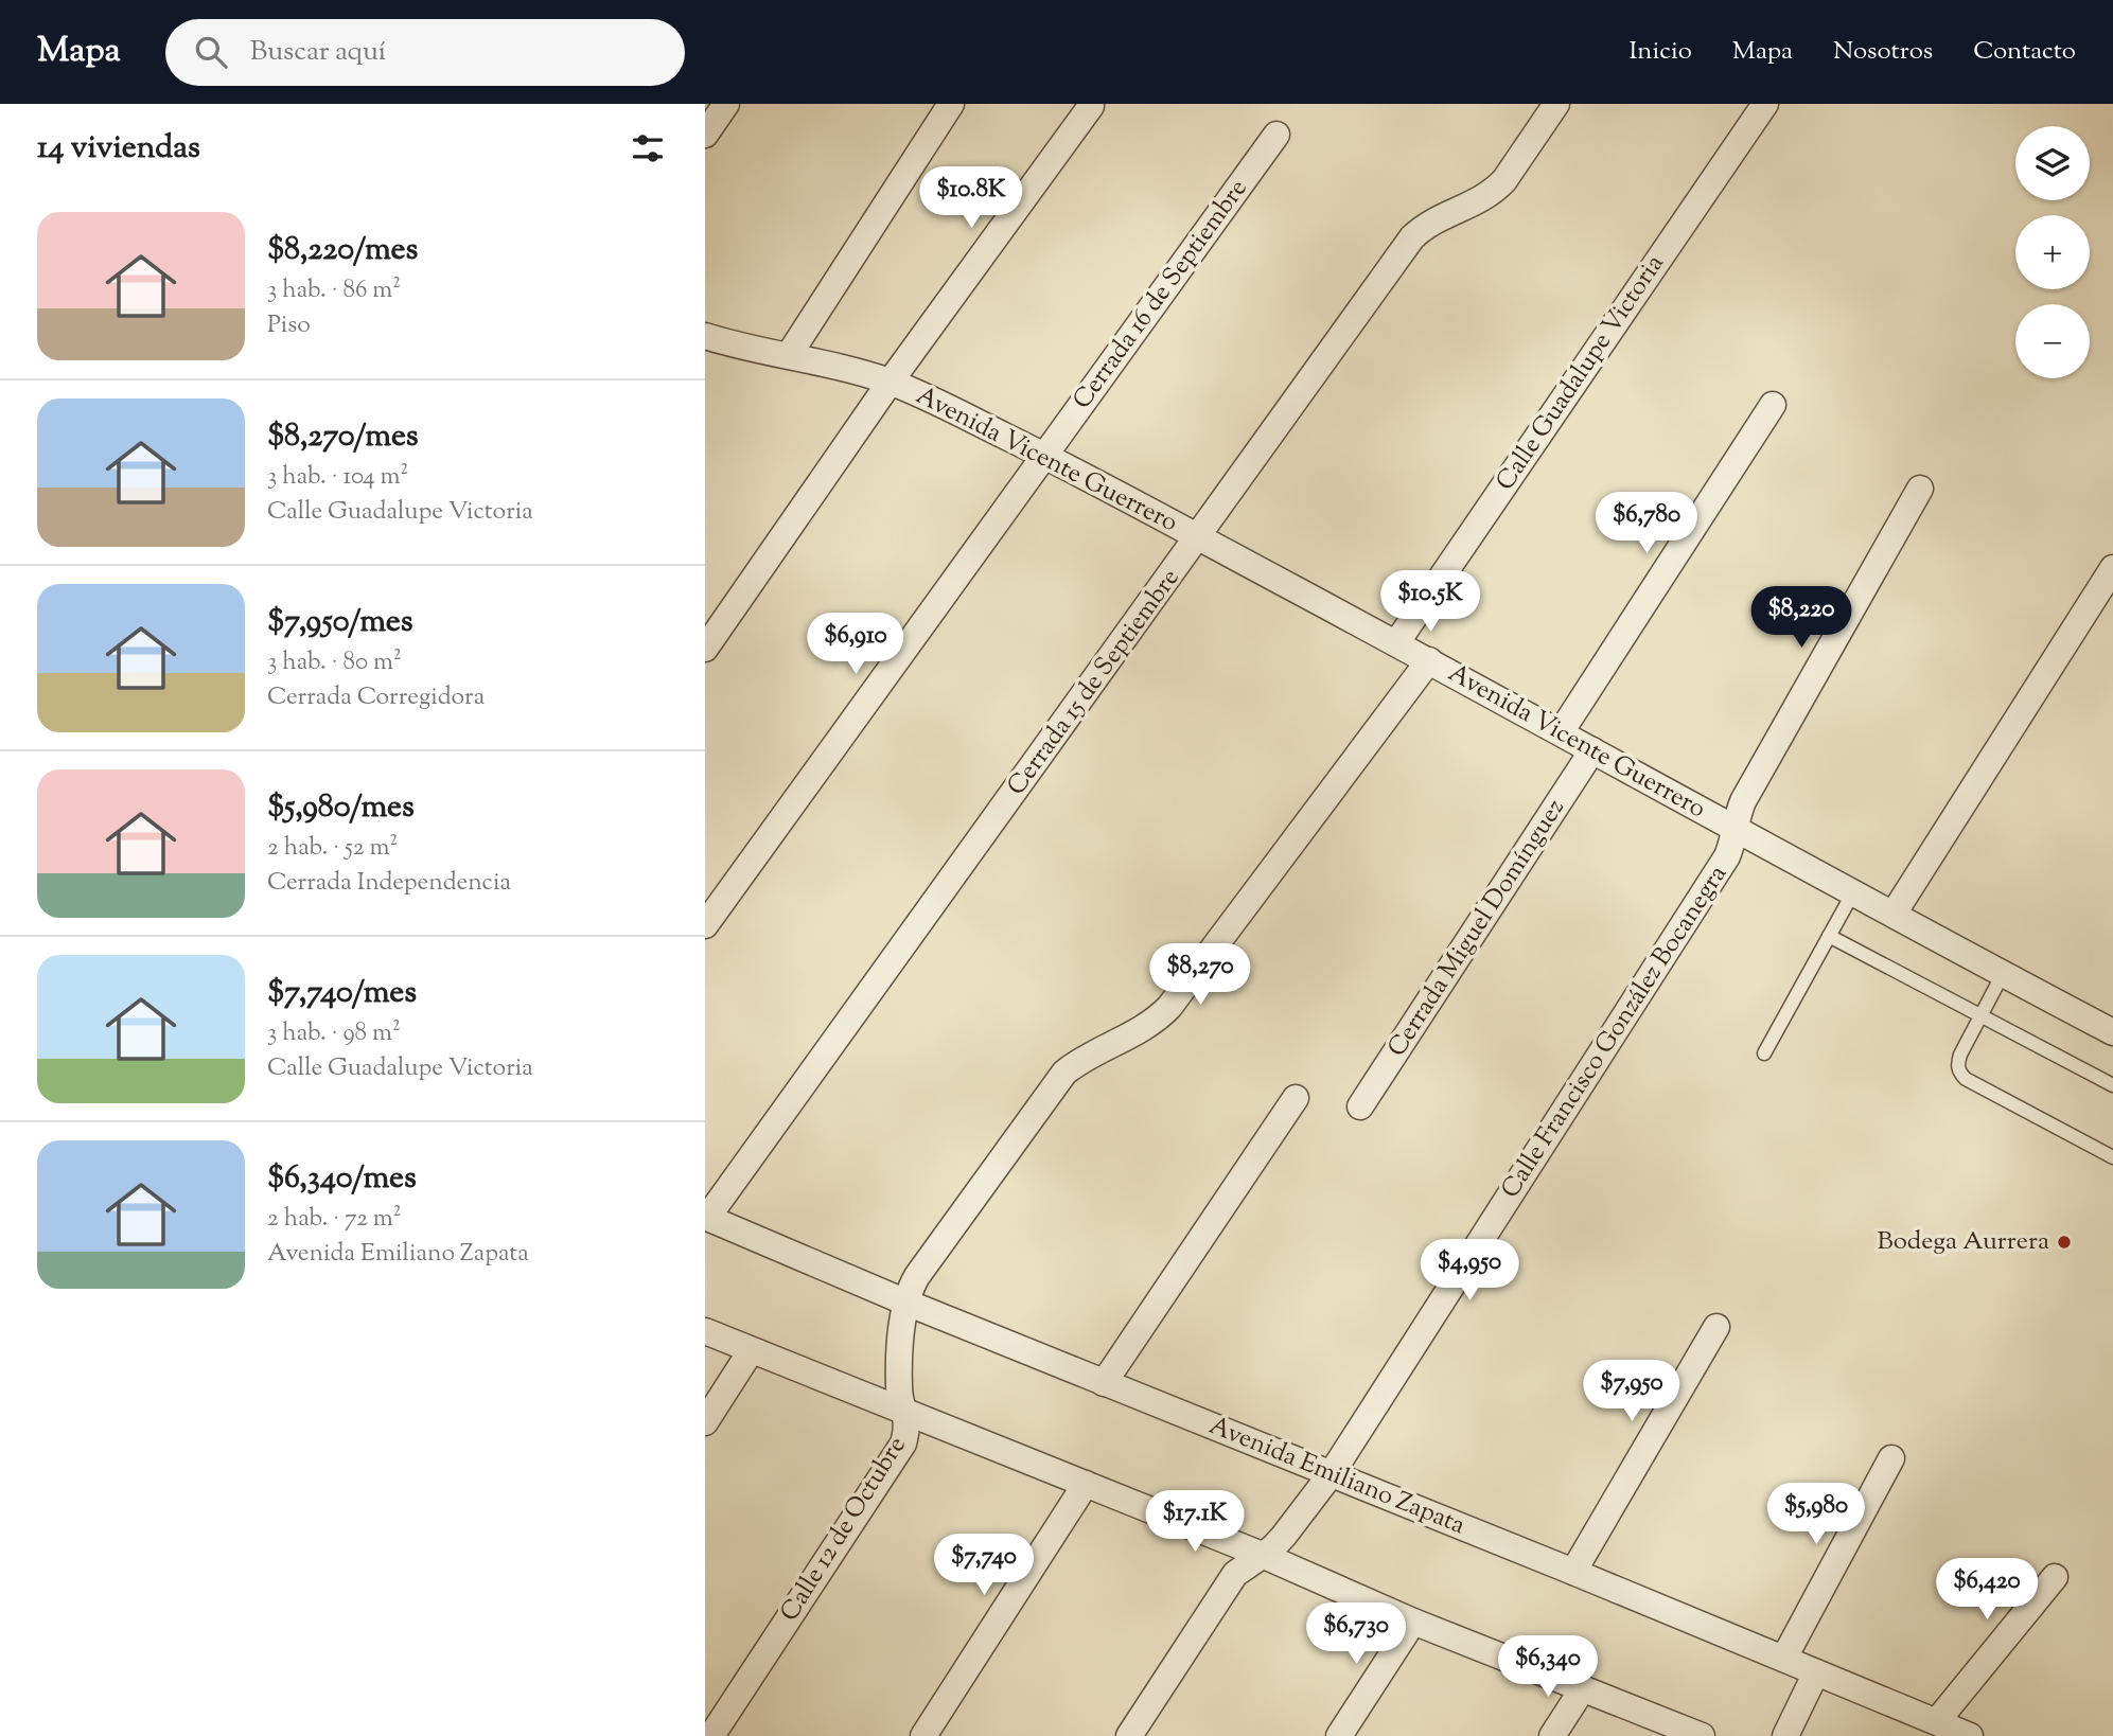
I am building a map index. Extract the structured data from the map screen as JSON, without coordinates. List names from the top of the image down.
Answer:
{
  "streets": {
    "street": [
      "Cerrada 16 de Septiembre",
      "Calle Guadalupe Victoria",
      "Avenida Vicente Guerrero",
      "Cerrada 15 de Septiembre",
      "Cerrada Miguel Domínguez",
      "Calle Francisco González Bocanegra",
      "Avenida Emiliano Zapata",
      "Calle 12 de Octubre"
    ]
  },
  "crossings": [
    ["Cerrada 16 de Septiembre", "Avenida Vicente Guerrero"],
    ["Calle Guadalupe Victoria", "Avenida Vicente Guerrero"],
    ["Avenida Vicente Guerrero", "Cerrada 15 de Septiembre"],
    ["Avenida Vicente Guerrero", "Cerrada Miguel Domínguez"],
    ["Avenida Vicente Guerrero", "Calle Francisco González Bocanegra"],
    ["Cerrada 15 de Septiembre", "Avenida Emiliano Zapata"],
    ["Calle Francisco González Bocanegra", "Avenida Emiliano Zapata"],
    ["Avenida Emiliano Zapata", "Calle 12 de Octubre"]
  ],
  "places": ["Bodega Aurrera"],
  "page": {
    "header": "Mapa",
    "search": "Buscar aquí",
    "nav": [
      "Inicio",
      "Mapa",
      "Nosotros",
      "Contacto"
    ],
    "heading": "14 viviendas",
    "map_buttons": ["+", "−"],
    "price": [
      "$10.8K",
      "$6,780",
      "$10.5K",
      "$8,220",
      "$6,910",
      "$8,270",
      "$4,950",
      "$7,950",
      "$5,980",
      "$17.1K",
      "$7,740",
      "$6,420",
      "$6,730",
      "$6,340"
    ],
    "list": [
      {
        "name": "$8,220/mes",
        "note": "3 hab. · 86 m² · Piso"
      },
      {
        "name": "$8,270/mes",
        "note": "3 hab. · 104 m² · Calle Guadalupe Victoria"
      },
      {
        "name": "$7,950/mes",
        "note": "3 hab. · 80 m² · Cerrada Corregidora"
      },
      {
        "name": "$5,980/mes",
        "note": "2 hab. · 52 m² · Cerrada Independencia"
      },
      {
        "name": "$7,740/mes",
        "note": "3 hab. · 98 m² · Calle Guadalupe Victoria"
      },
      {
        "name": "$6,340/mes",
        "note": "2 hab. · 72 m² · Avenida Emiliano Zapata"
      }
    ]
  }
}
